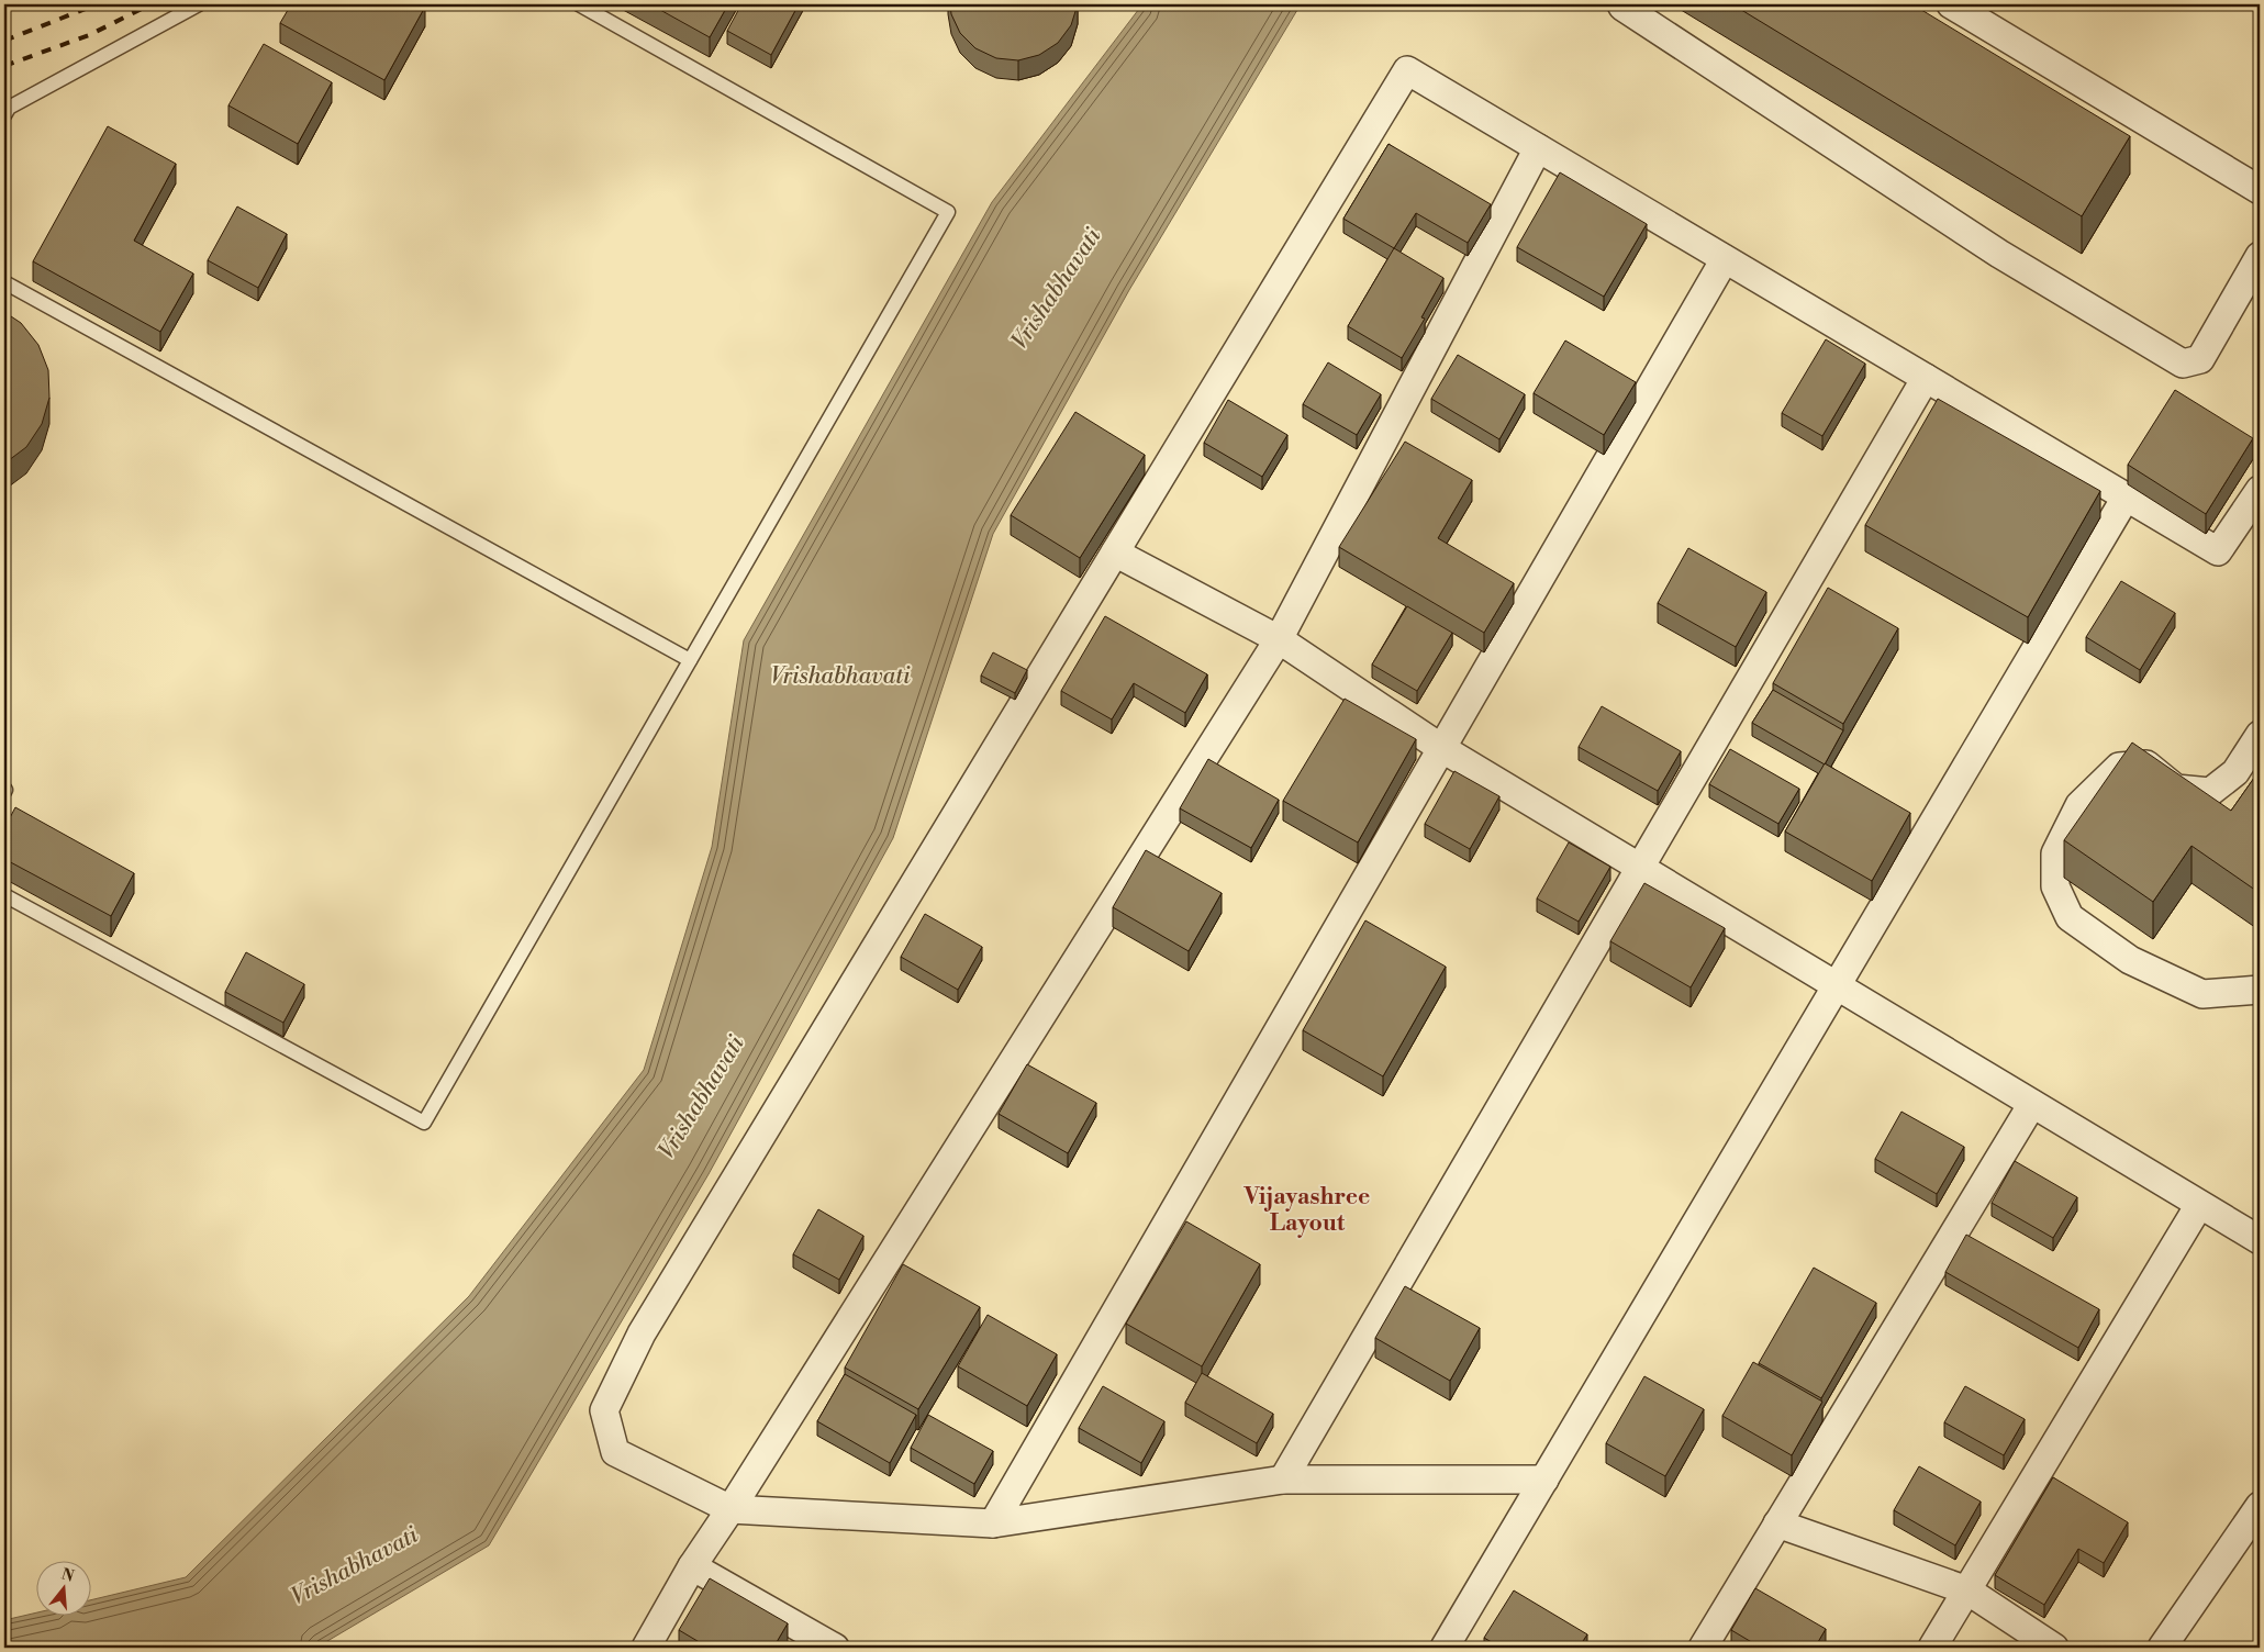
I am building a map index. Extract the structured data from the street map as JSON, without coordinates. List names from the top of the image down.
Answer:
{
  "districts": ["Vijayashree Layout"],
  "water": ["Vrishabhavati"],
  "north": "top"
}
